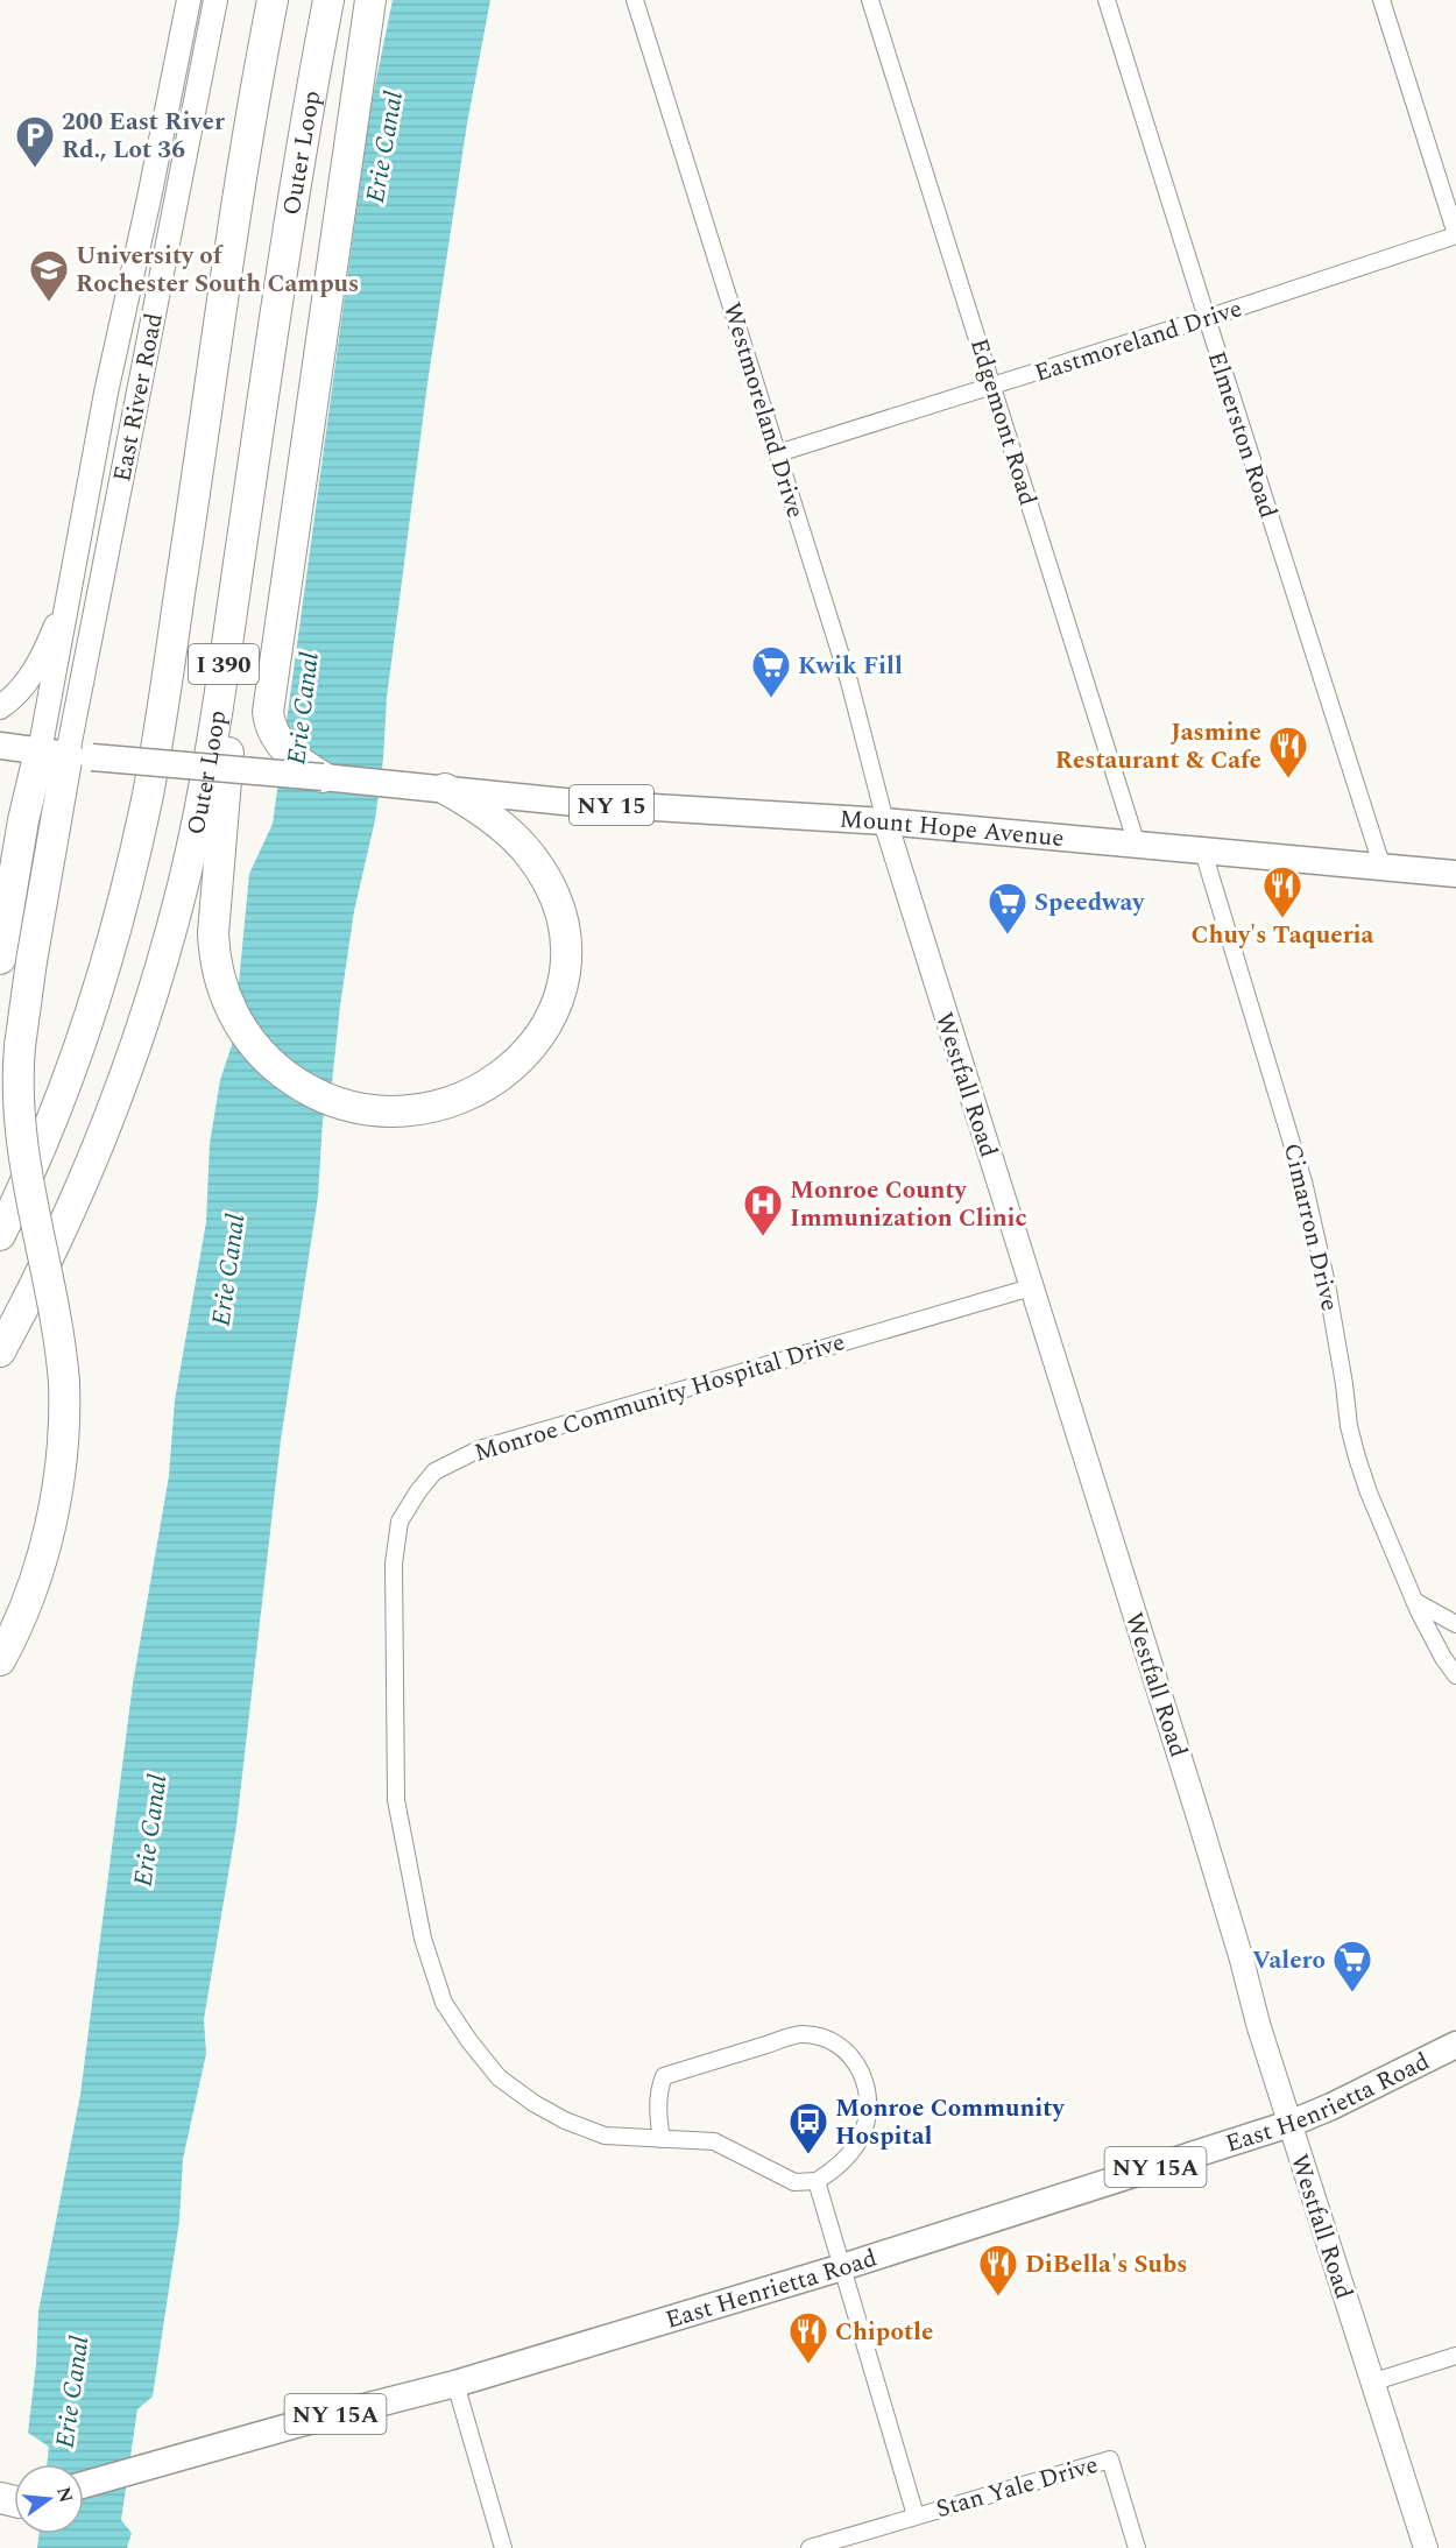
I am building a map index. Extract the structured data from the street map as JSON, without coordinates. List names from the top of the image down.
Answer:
{
  "streets": {
    "highway": ["Outer Loop", "I 390"],
    "main road": [
      "NY 15",
      "Mount Hope Avenue",
      "East Henrietta Road",
      "NY 15A"
    ],
    "street": [
      "Eastmoreland Drive",
      "East River Road",
      "Westmoreland Drive",
      "Edgemont Road",
      "Elmerston Road",
      "Westfall Road",
      "Cimarron Drive",
      "Monroe Community Hospital Drive",
      "Stan Yale Drive"
    ]
  },
  "crossings": [
    ["Eastmoreland Drive", "Westmoreland Drive"],
    ["Eastmoreland Drive", "Edgemont Road"],
    ["Eastmoreland Drive", "Elmerston Road"],
    ["East River Road", "NY 15"],
    ["Westmoreland Drive", "Mount Hope Avenue"],
    ["Westmoreland Drive", "Westfall Road"],
    ["Edgemont Road", "Mount Hope Avenue"],
    ["Elmerston Road", "Mount Hope Avenue"],
    ["NY 15", "Mount Hope Avenue"],
    ["Mount Hope Avenue", "Westfall Road"],
    ["Mount Hope Avenue", "Cimarron Drive"],
    ["Westfall Road", "Monroe Community Hospital Drive"],
    ["Westfall Road", "East Henrietta Road"],
    ["East Henrietta Road", "Stan Yale Drive"]
  ],
  "water": ["Erie Canal"],
  "places": {
    "parking": ["200 East River Rd., Lot 36"],
    "school or university": ["University of Rochester South Campus"],
    "supermarket": ["Kwik Fill", "Speedway", "Valero"],
    "restaurant": [
      "Jasmine Restaurant & Cafe",
      "Chuy's Taqueria",
      "DiBella's Subs",
      "Chipotle"
    ],
    "hospital": ["Monroe County Immunization Clinic"],
    "bus stop": ["Monroe Community Hospital"]
  },
  "north": "right"
}
